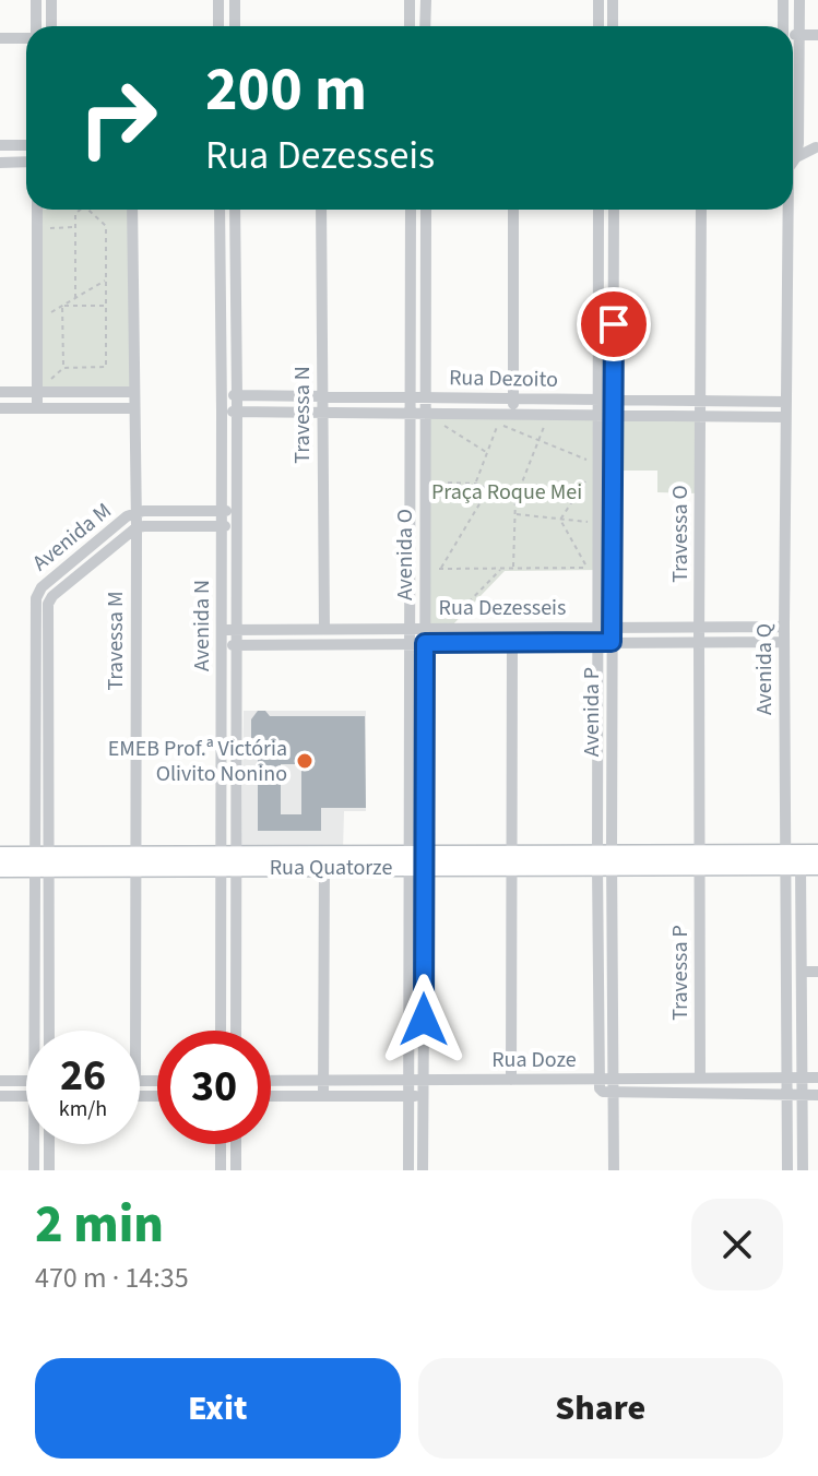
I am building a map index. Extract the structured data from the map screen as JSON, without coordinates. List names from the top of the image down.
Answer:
{
  "streets": {
    "street": [
      "Rua Dezoito",
      "Travessa N",
      "Travessa O",
      "Avenida M",
      "Avenida O",
      "Rua Dezesseis",
      "Avenida N",
      "Travessa M",
      "Avenida Q",
      "Avenida P",
      "Rua Quatorze",
      "Travessa P",
      "Rua Doze"
    ]
  },
  "crossings": [
    ["Rua Dezoito", "Travessa N"],
    ["Rua Dezoito", "Travessa O"],
    ["Rua Dezoito", "Avenida O"],
    ["Rua Dezoito", "Avenida N"],
    ["Rua Dezoito", "Avenida Q"],
    ["Rua Dezoito", "Avenida P"],
    ["Travessa N", "Rua Dezesseis"],
    ["Travessa O", "Rua Dezesseis"],
    ["Travessa O", "Rua Quatorze"],
    ["Travessa O", "Travessa P"],
    ["Avenida M", "Travessa M"],
    ["Avenida M", "Rua Quatorze"],
    ["Avenida O", "Rua Dezesseis"],
    ["Avenida O", "Rua Quatorze"],
    ["Avenida O", "Rua Doze"],
    ["Rua Dezesseis", "Avenida N"],
    ["Rua Dezesseis", "Avenida Q"],
    ["Rua Dezesseis", "Avenida P"],
    ["Avenida N", "Rua Quatorze"],
    ["Travessa M", "Rua Quatorze"],
    ["Avenida Q", "Rua Quatorze"],
    ["Avenida Q", "Rua Doze"],
    ["Avenida P", "Rua Quatorze"],
    ["Avenida P", "Rua Doze"],
    ["Rua Quatorze", "Travessa P"],
    ["Travessa P", "Rua Doze"]
  ],
  "parks": ["Praça Roque Mei"],
  "places": ["EMEB Prof.ª Victória Olivito Nonino"],
  "page": {
    "turn": ["200 m", "Rua Dezesseis"],
    "speed": "26 km/h",
    "limit": "30",
    "heading": ["2 min", "470 m · 14:35"],
    "buttons": ["Exit", "Share"]
  }
}
